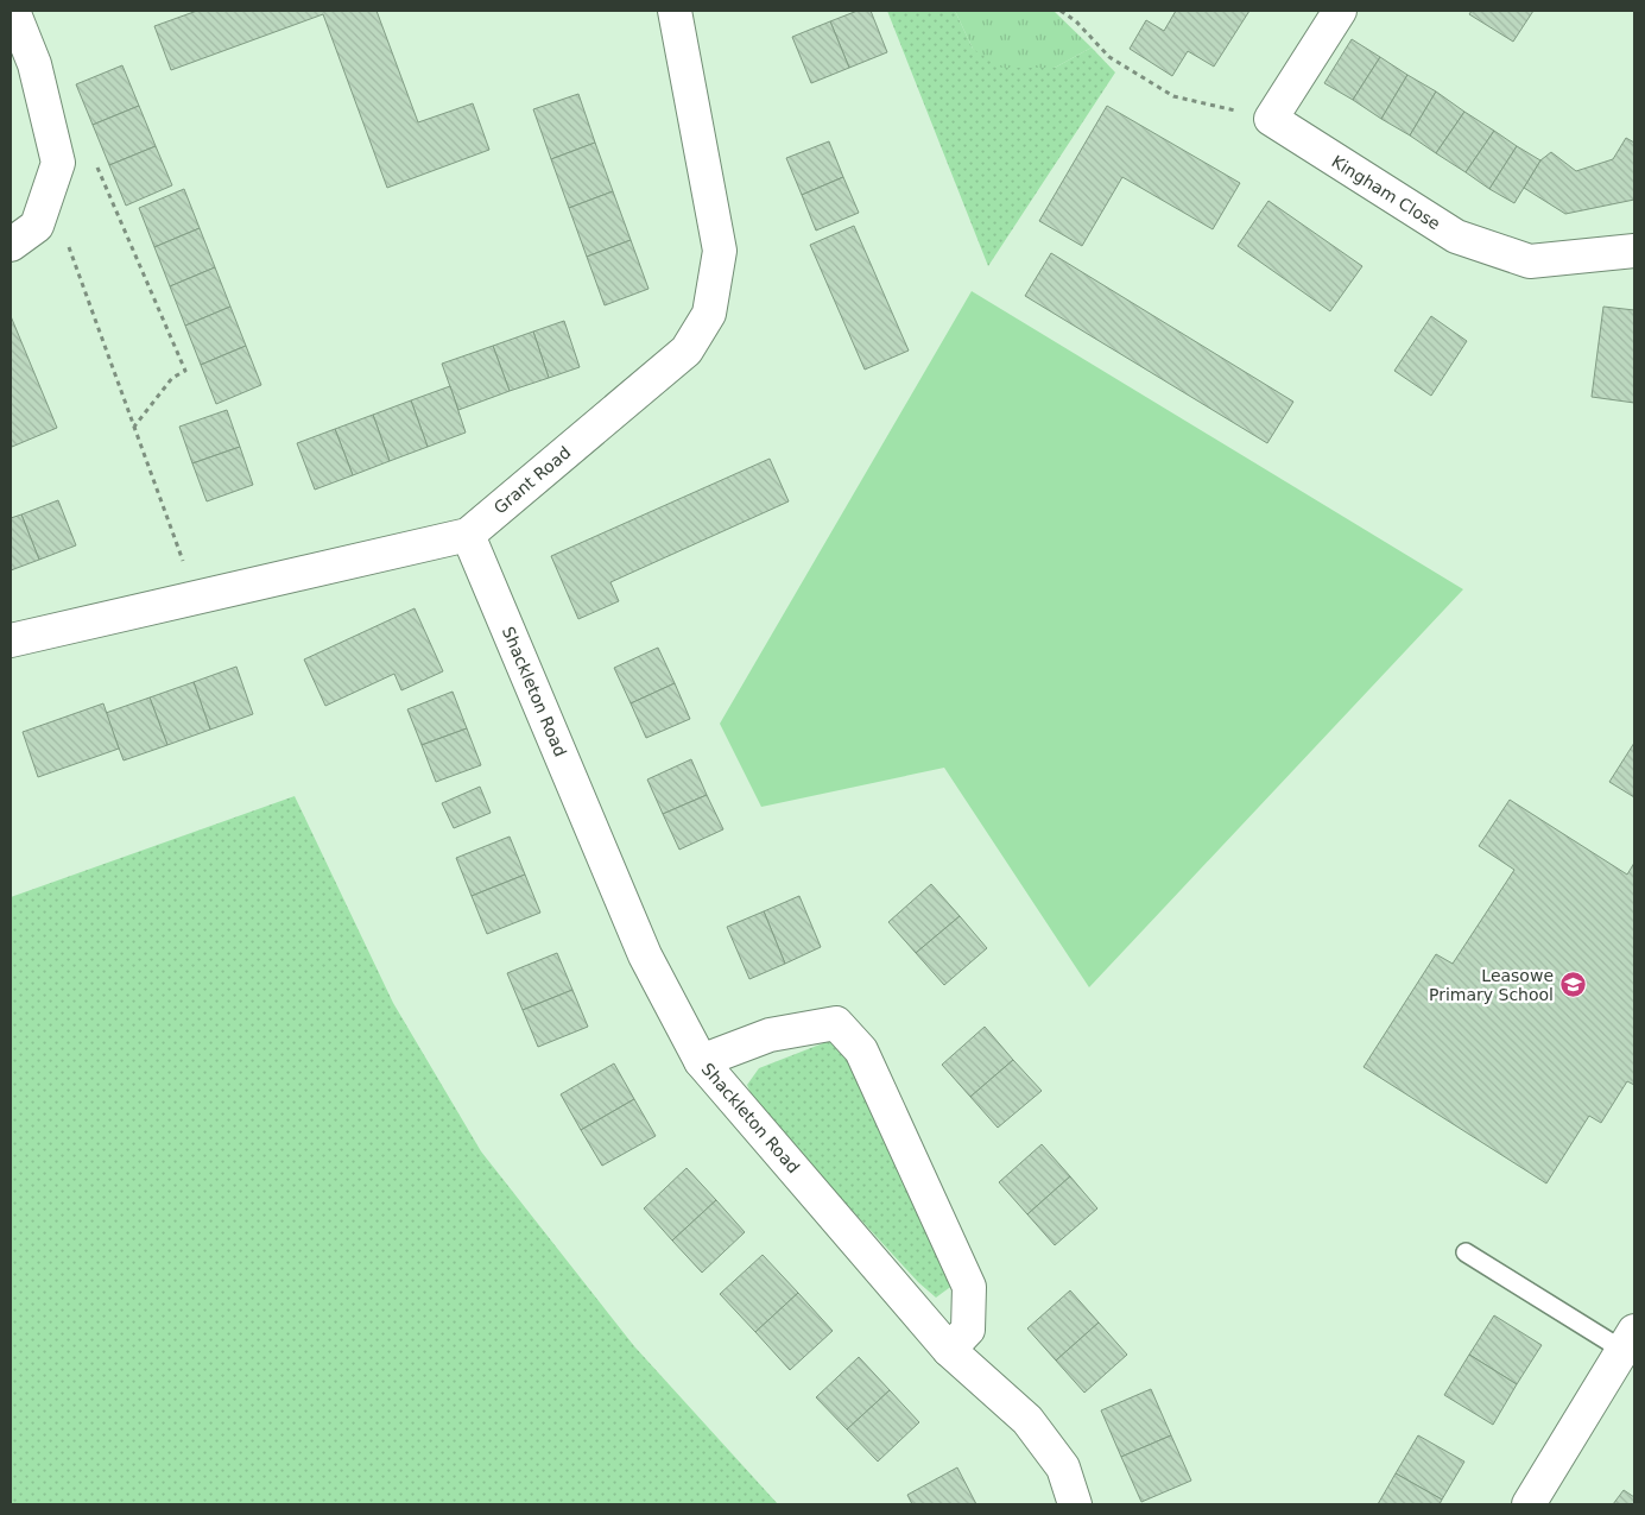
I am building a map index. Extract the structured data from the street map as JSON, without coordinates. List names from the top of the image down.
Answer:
{
  "streets": {
    "street": ["Kingham Close", "Grant Road", "Shackleton Road"]
  },
  "crossings": [
    ["Grant Road", "Shackleton Road"]
  ],
  "places": {
    "school or university": ["Leasowe Primary School"]
  }
}
